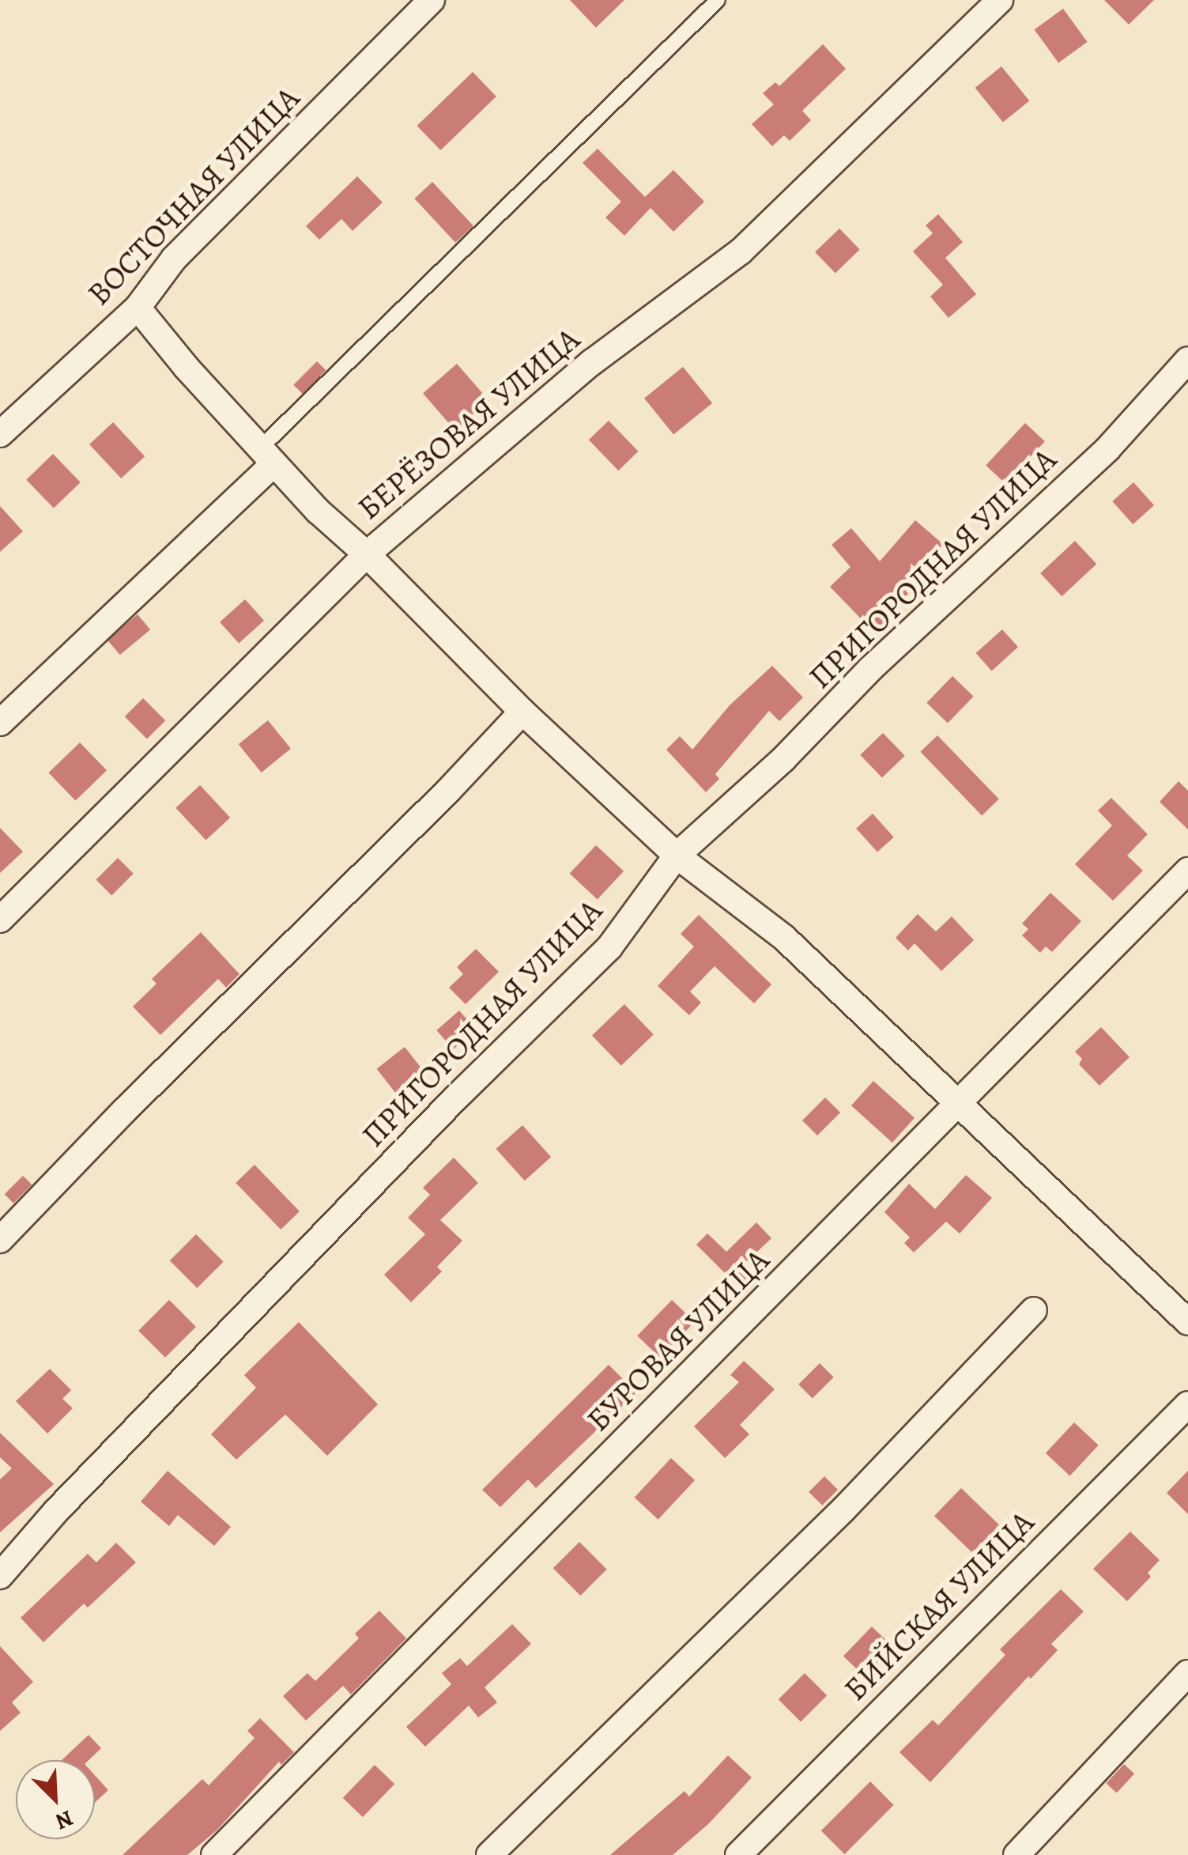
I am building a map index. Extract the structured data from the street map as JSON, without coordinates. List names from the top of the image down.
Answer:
{
  "streets": {
    "street": [
      "ВОСТОЧНАЯ УЛИЦА",
      "БЕРЁЗОВАЯ УЛИЦА",
      "ПРИГОРОДНАЯ УЛИЦА",
      "БУРОВАЯ УЛИЦА",
      "БИЙСКАЯ УЛИЦА"
    ]
  },
  "north": "bottom right"
}
